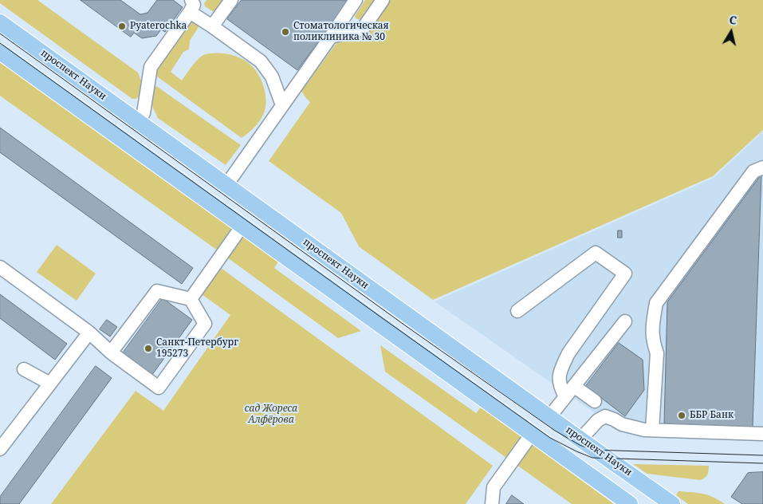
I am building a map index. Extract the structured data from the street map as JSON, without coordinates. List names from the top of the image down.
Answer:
{
  "streets": {
    "main road": ["проспект Науки"]
  },
  "parks": ["сад Жореса Алфёрова"],
  "places": [
    "Pyaterochka",
    "Стоматологическая поликлиника № 30",
    "Санкт-Петербург 195273",
    "ББР Банк"
  ],
  "north": "top"
}
